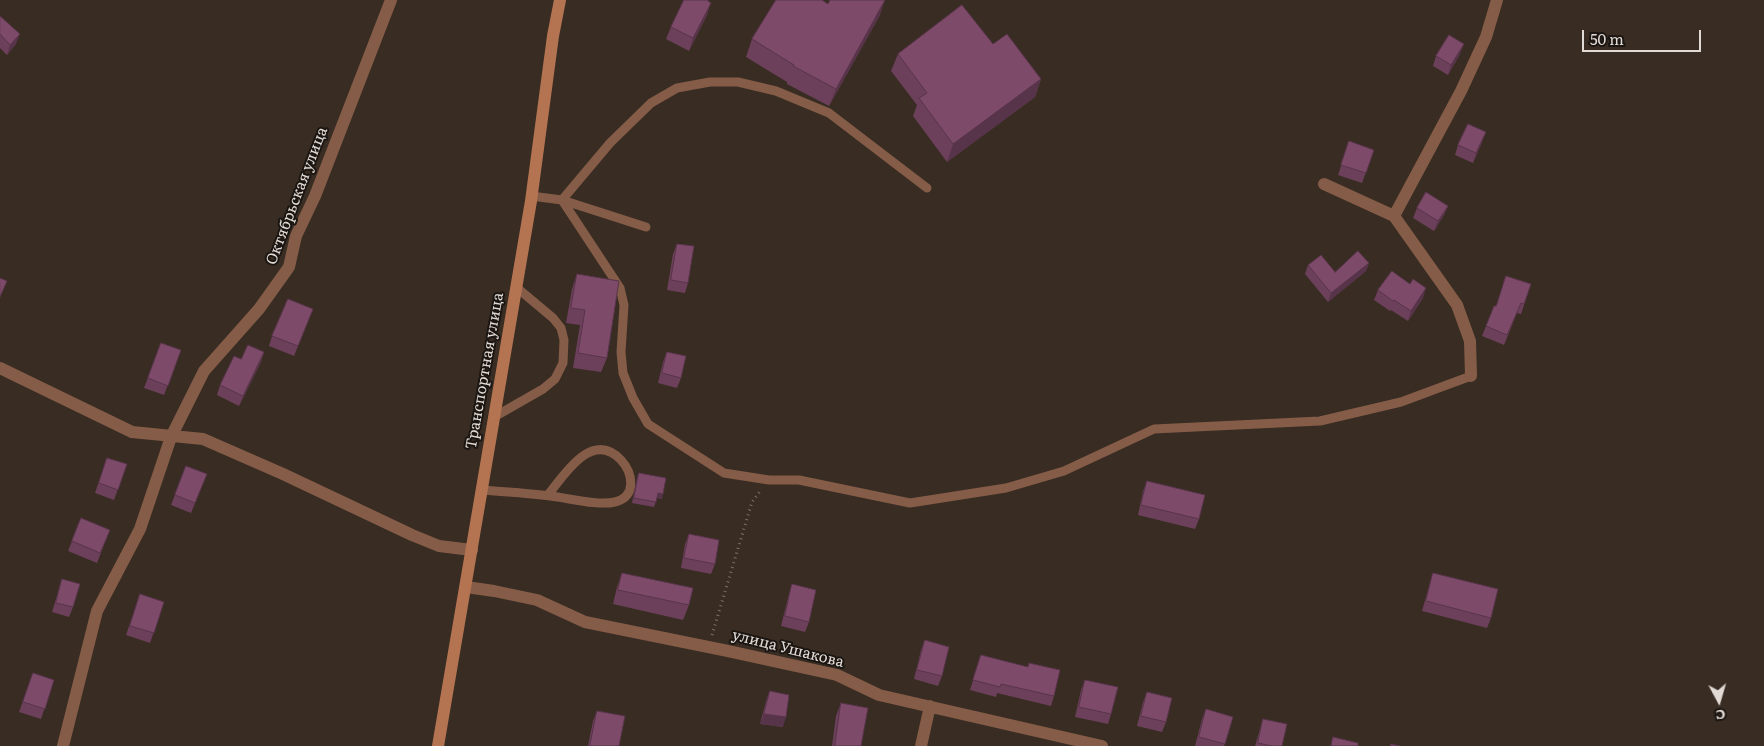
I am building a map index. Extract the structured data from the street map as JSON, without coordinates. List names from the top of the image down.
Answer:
{
  "streets": {
    "main road": ["Транспортная улица"],
    "street": ["Октябрьская улица", "улица Ушакова"]
  },
  "crossings": [
    ["Транспортная улица", "улица Ушакова"]
  ],
  "scale_bar": "50 m",
  "north": "bottom"
}
